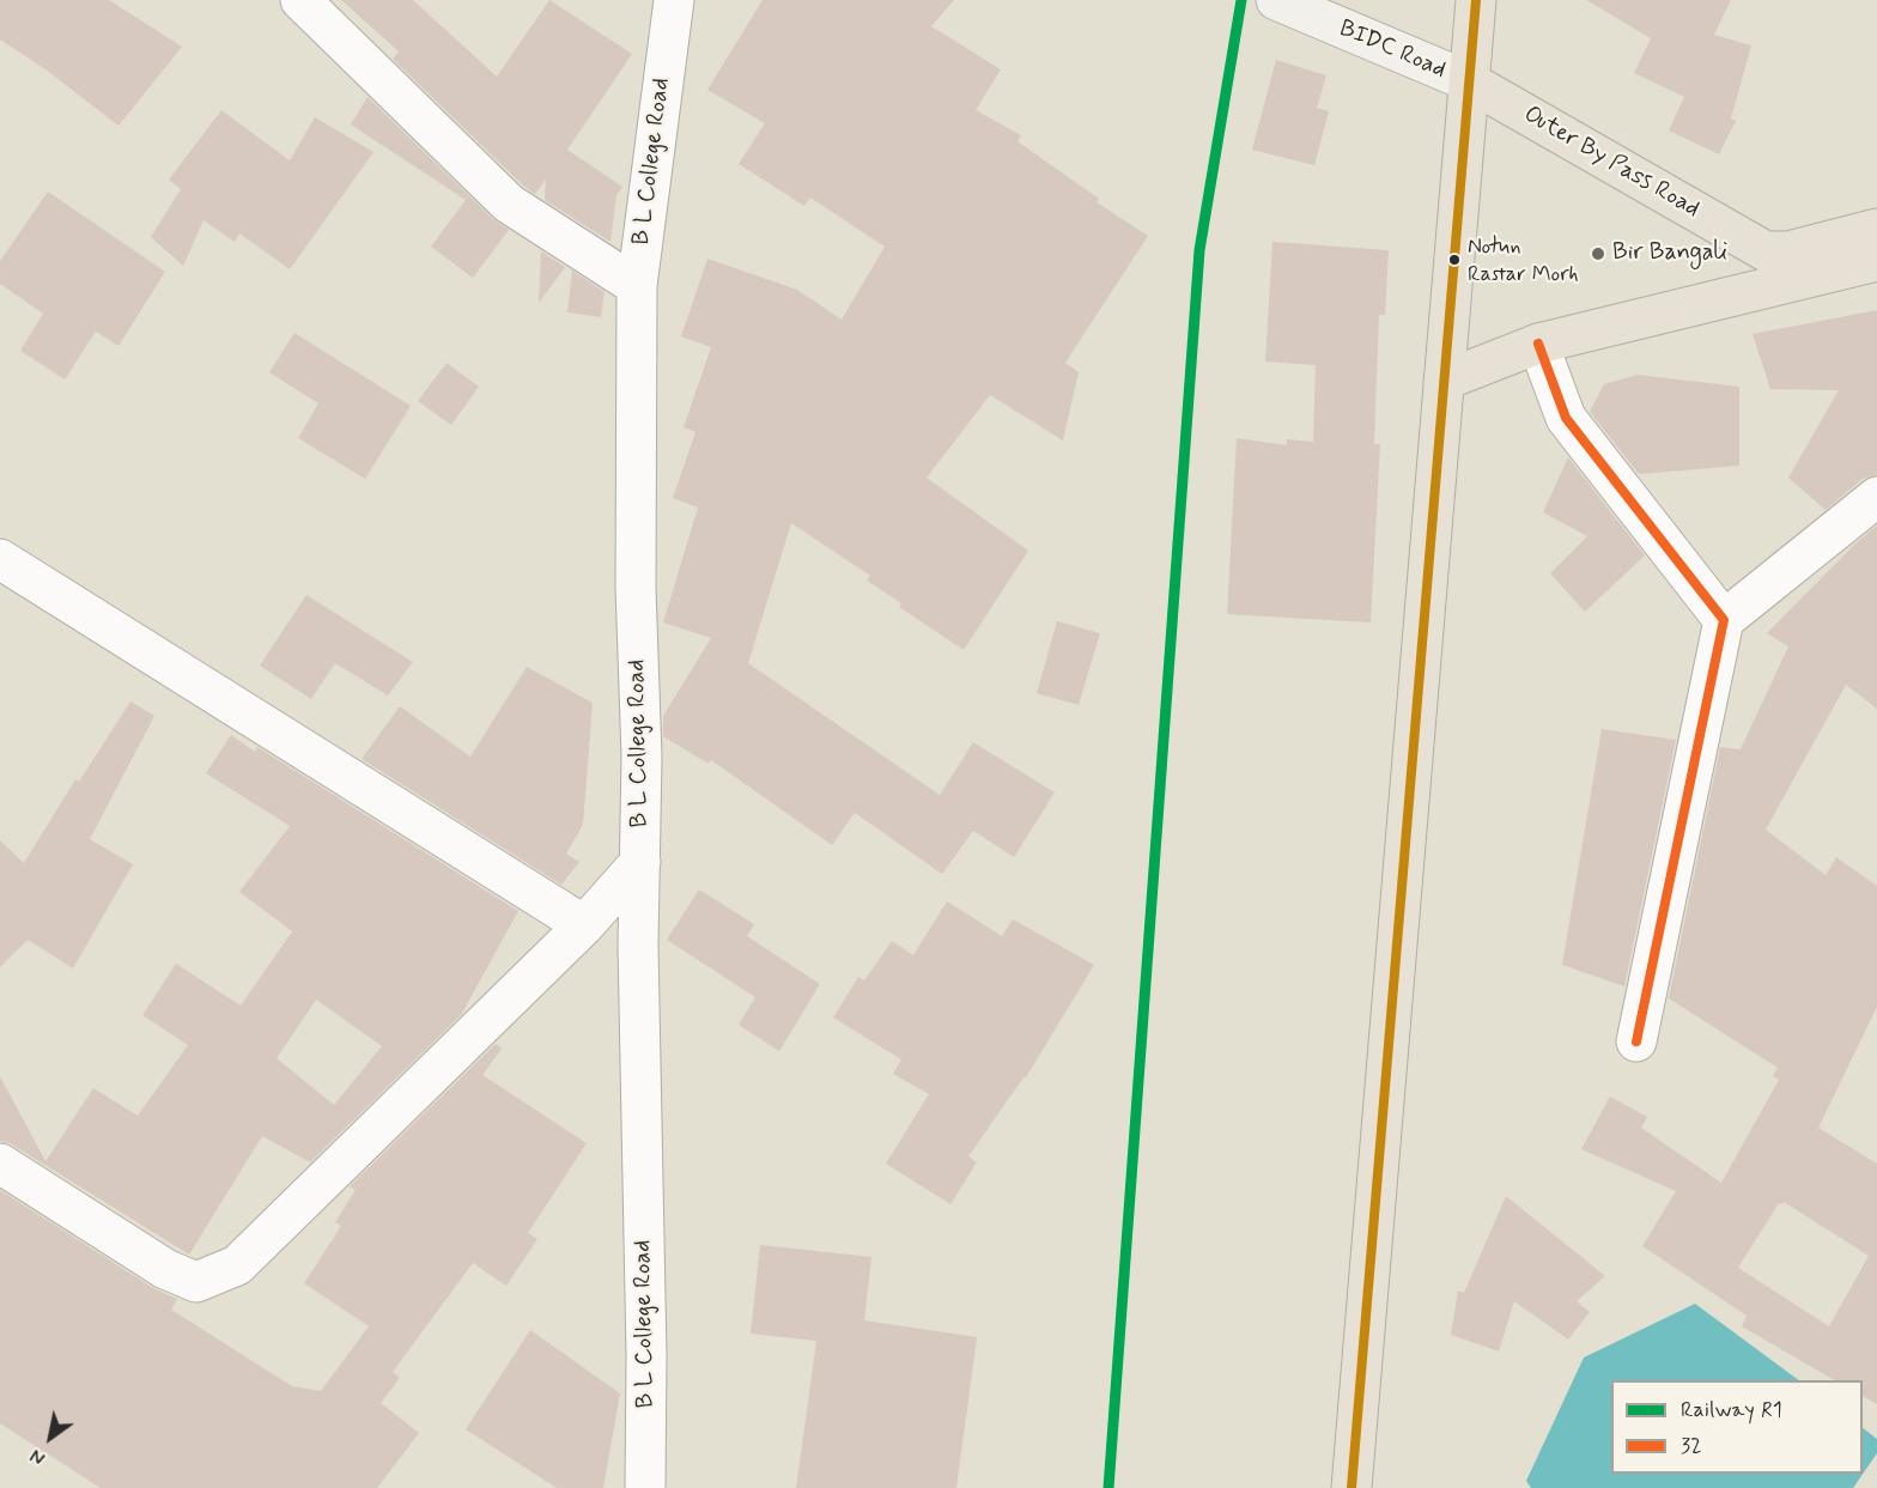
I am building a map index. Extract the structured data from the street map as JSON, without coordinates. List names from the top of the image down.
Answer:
{
  "streets": {
    "main road": ["BIDC Road", "Outer By Pass Road"],
    "street": ["B L College Road"]
  },
  "crossings": [
    ["BIDC Road", "Outer By Pass Road"]
  ],
  "places": ["Bir Bangali", "Notun Rastar Morh"],
  "lines": ["rail line R1", "transit line 32"],
  "legend": ["Railway R1", "32"],
  "north": "bottom left"
}
